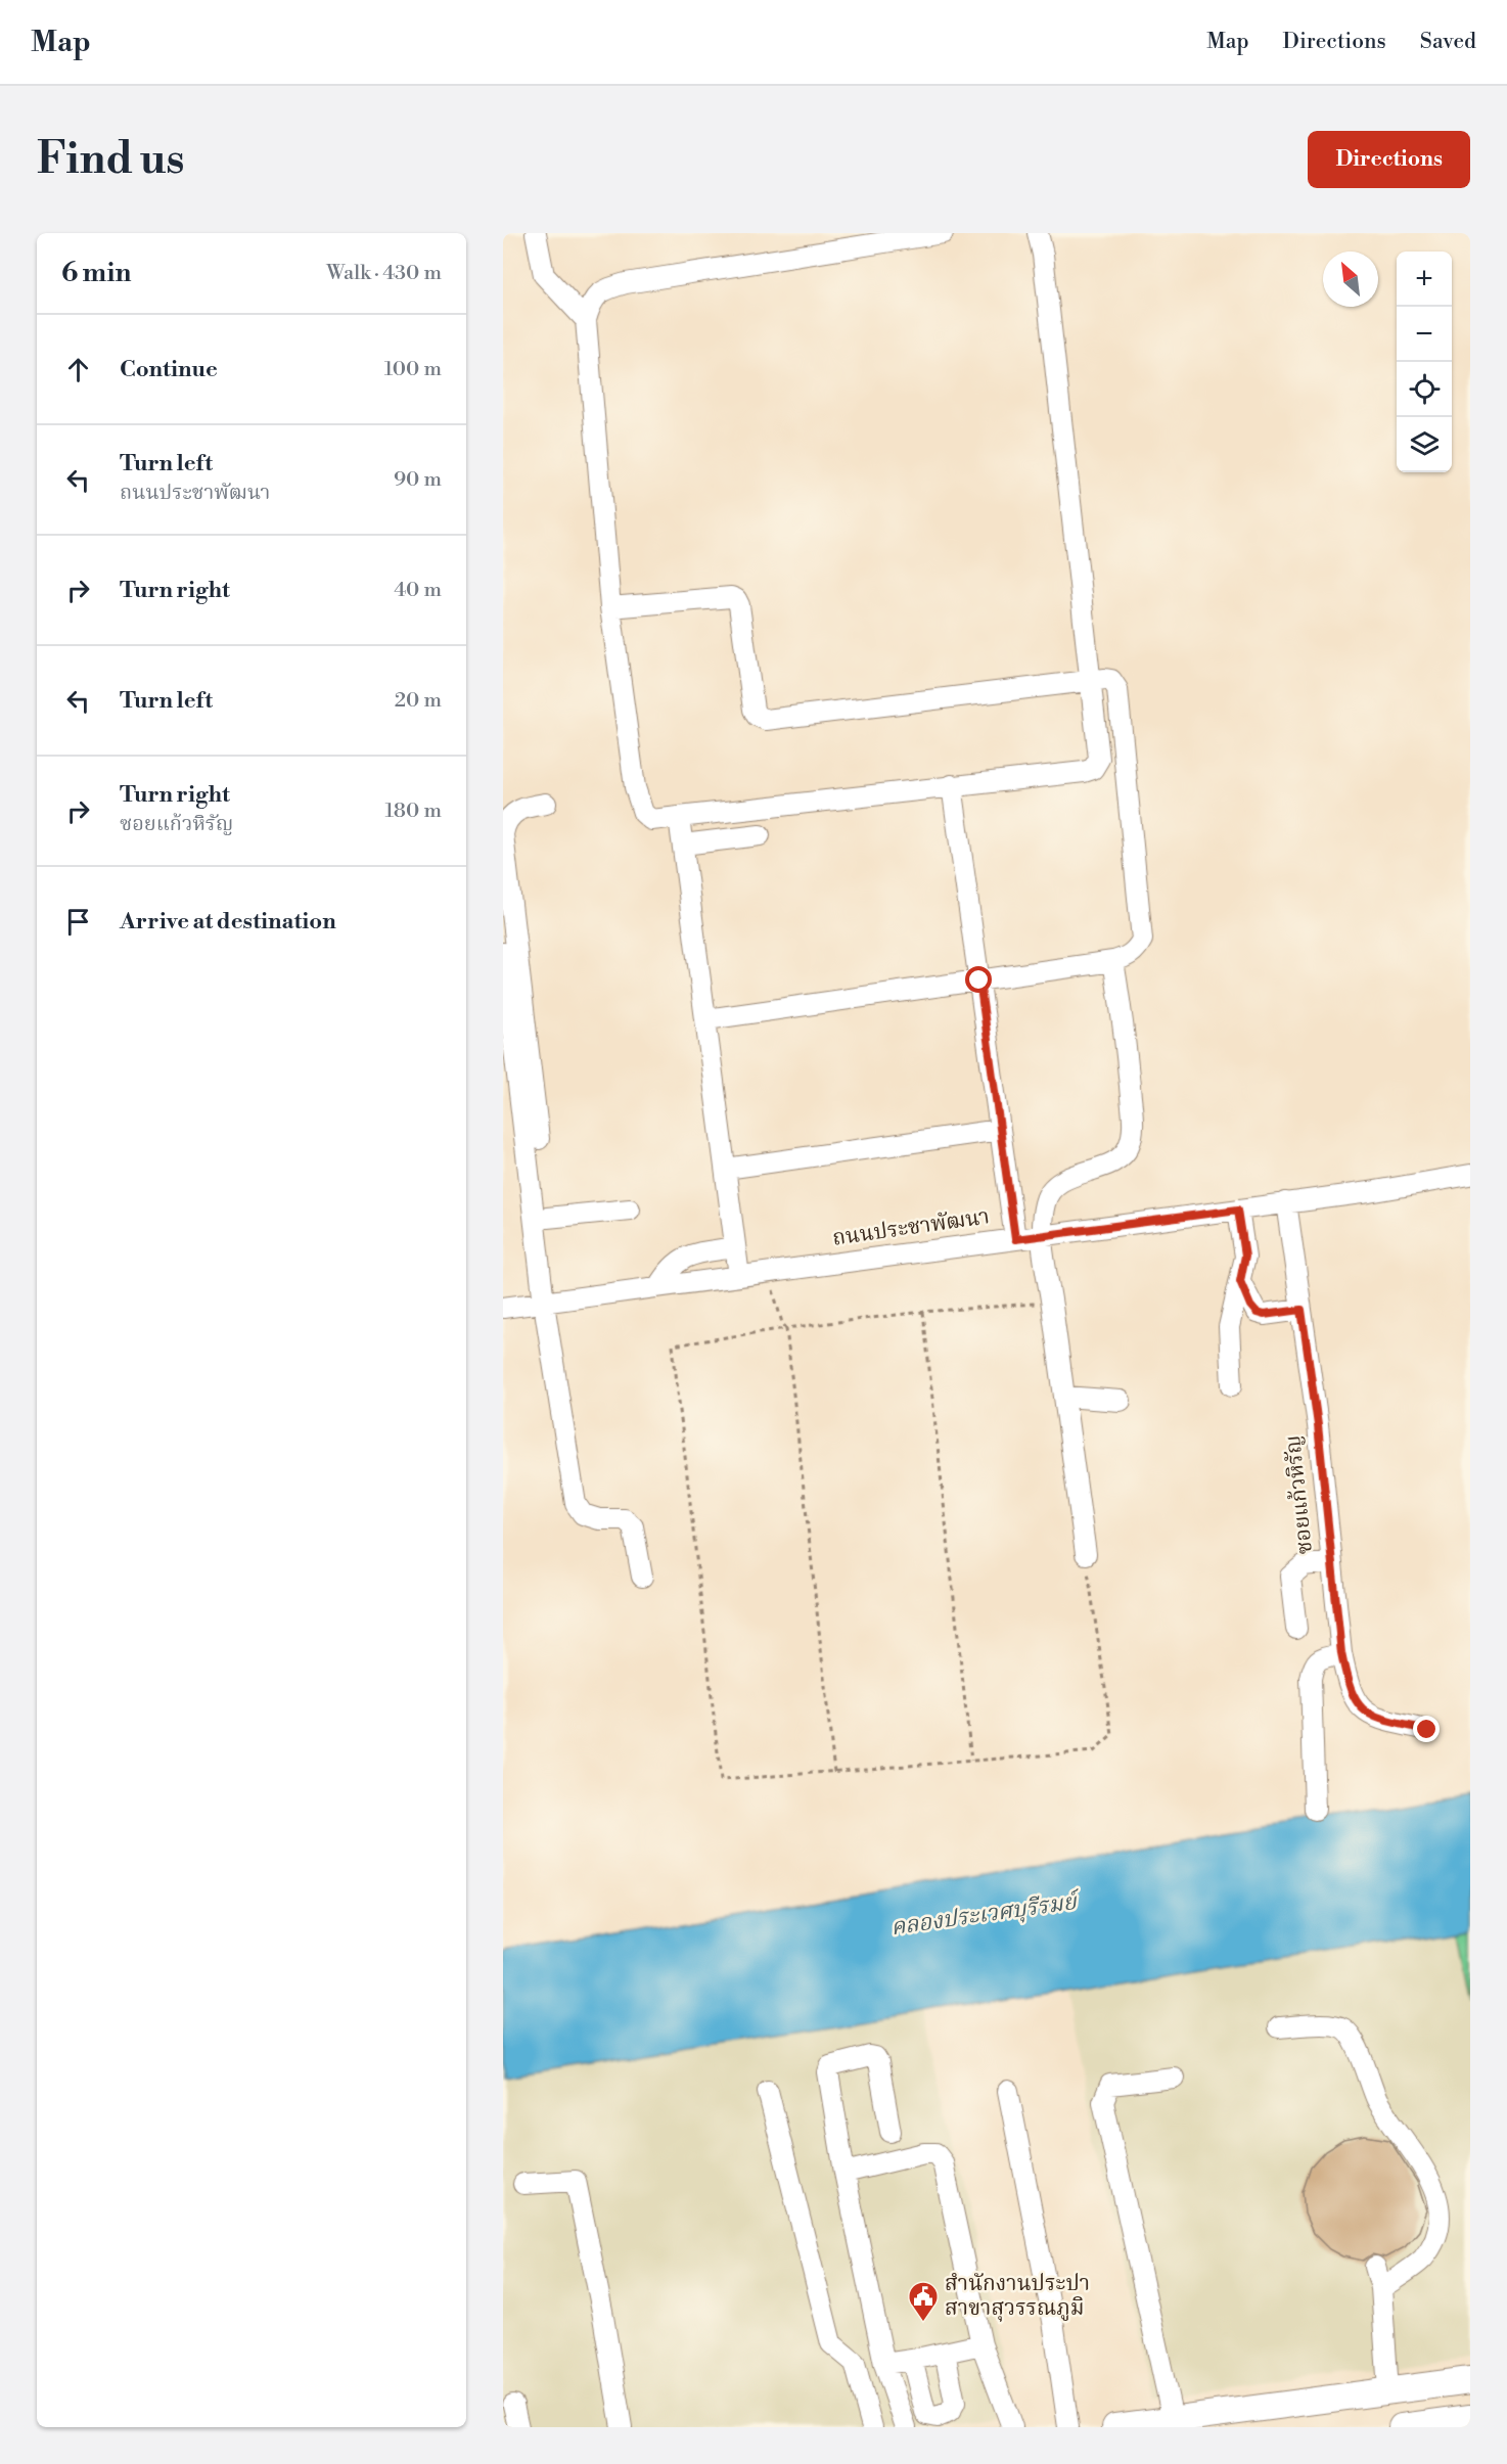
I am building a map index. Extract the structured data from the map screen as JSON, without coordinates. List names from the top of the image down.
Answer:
{
  "streets": {
    "street": ["ถนนประชาพัฒนา", "ซอยแก้วหิรัญ"]
  },
  "crossings": [
    ["ถนนประชาพัฒนา", "ซอยแก้วหิรัญ"]
  ],
  "water": ["คลองประเวศบุรีรมย์"],
  "places": {
    "public building": ["สำนักงานประปา สาขาสุวรรณภูมิ"]
  },
  "north": "top left",
  "page": {
    "header": "Map",
    "nav": ["Map", "Directions", "Saved"],
    "buttons": "Directions",
    "title": "Find us",
    "heading": ["6 min", "Walk · 430 m"],
    "map_buttons": ["+", "−"],
    "list": [
      ["Continue", "100 m"],
      ["Turn left", "ถนนประชาพัฒนา", "90 m"],
      ["Turn right", "40 m"],
      ["Turn left", "20 m"],
      ["Turn right", "ซอยแก้วหิรัญ", "180 m"],
      "Arrive at destination"
    ]
  }
}
